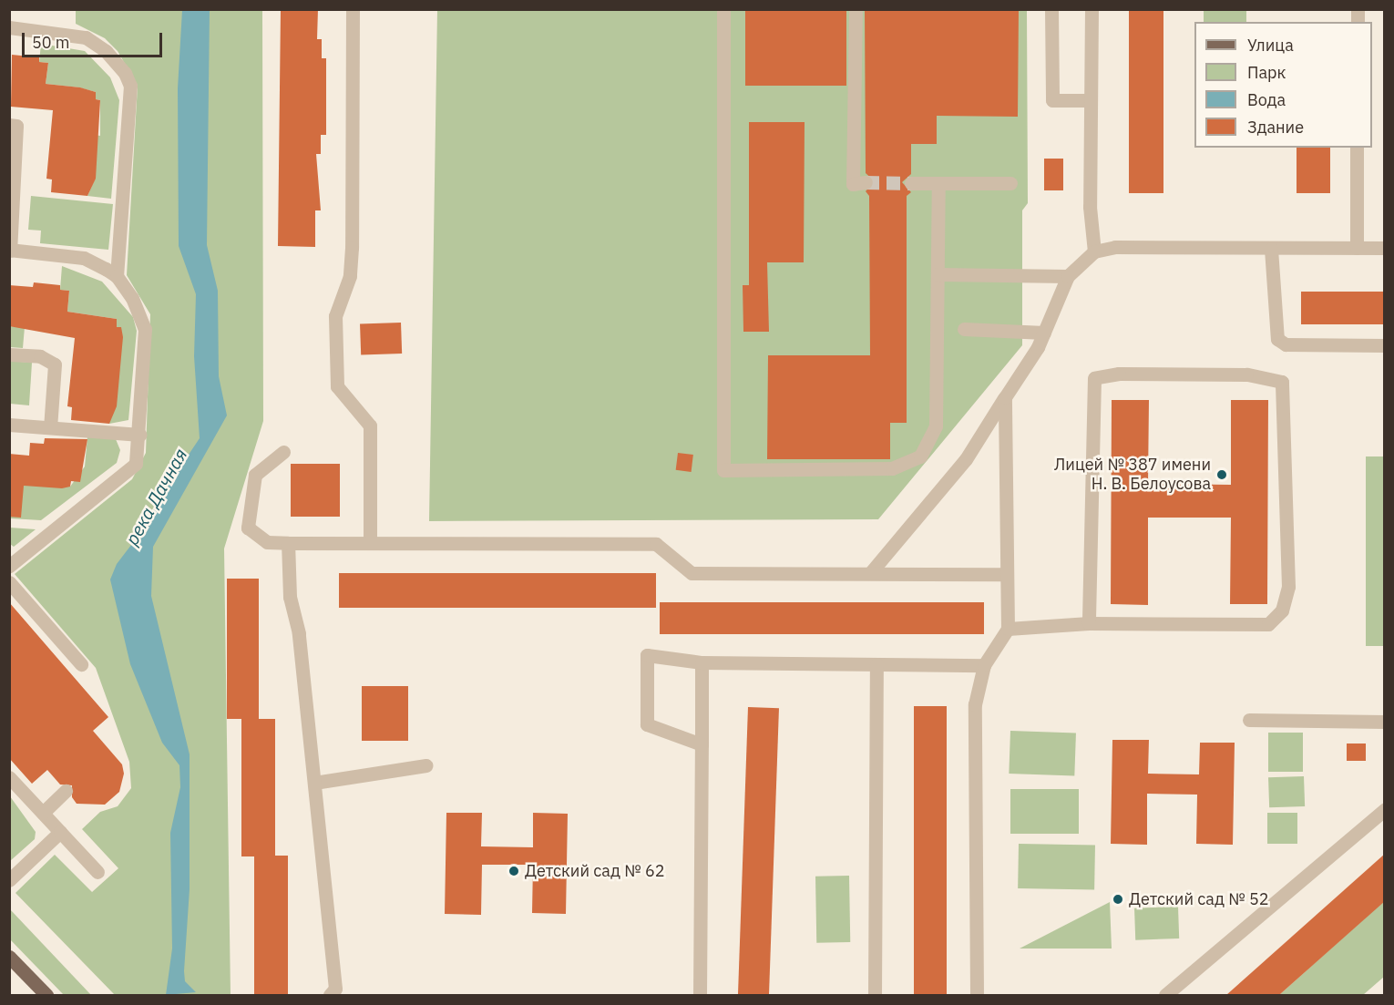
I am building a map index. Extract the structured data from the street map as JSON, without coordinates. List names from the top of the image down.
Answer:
{
  "water": ["река Дачная"],
  "places": ["Лицей № 387 имени Н. В. Белоусова", "Детский сад № 62", "Детский сад № 52"],
  "legend": [
    "Улица",
    "Парк",
    "Вода",
    "Здание"
  ],
  "scale_bar": "50 m"
}
